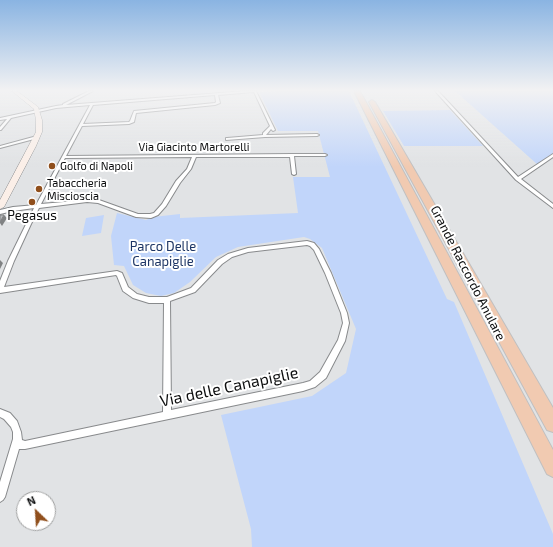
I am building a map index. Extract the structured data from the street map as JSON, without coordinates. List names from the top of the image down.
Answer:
{
  "streets": {
    "highway": ["Grande Raccordo Anulare"],
    "street": ["Via Giacinto Martorelli", "Via delle Canapiglie"]
  },
  "parks": ["Parco Delle Canapiglie"],
  "places": ["Golfo di Napoli", "Tabaccheria Miscioscia", "Pegasus"],
  "north": "top left"
}
